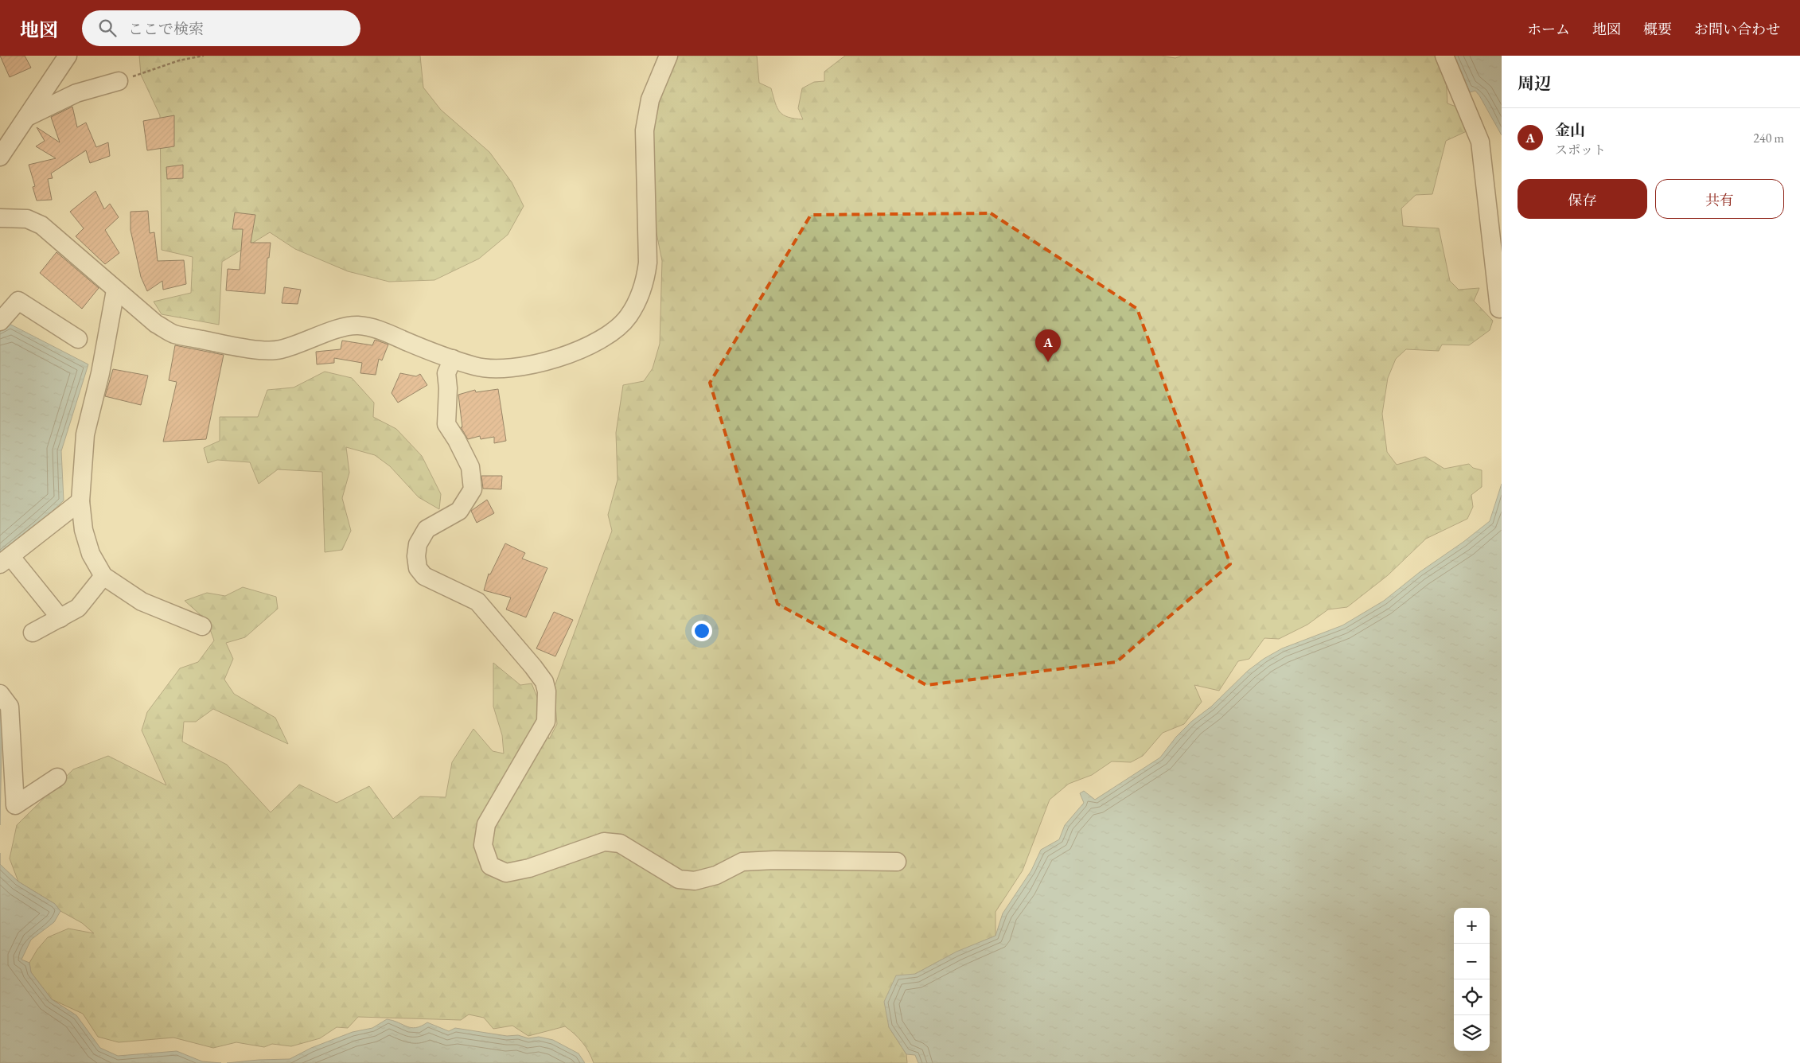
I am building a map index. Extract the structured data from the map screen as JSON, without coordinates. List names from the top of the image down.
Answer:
{
  "page": {
    "header": "地図",
    "search": "ここで検索",
    "nav": [
      "ホーム",
      "地図",
      "概要",
      "お問い合わせ"
    ],
    "heading": "周辺",
    "list": [
      {
        "mark": "A",
        "name": "金山",
        "note": "スポット",
        "value": "240 m"
      }
    ],
    "buttons": ["保存", "共有"],
    "pins": "A",
    "map_buttons": ["+", "−"]
  }
}
